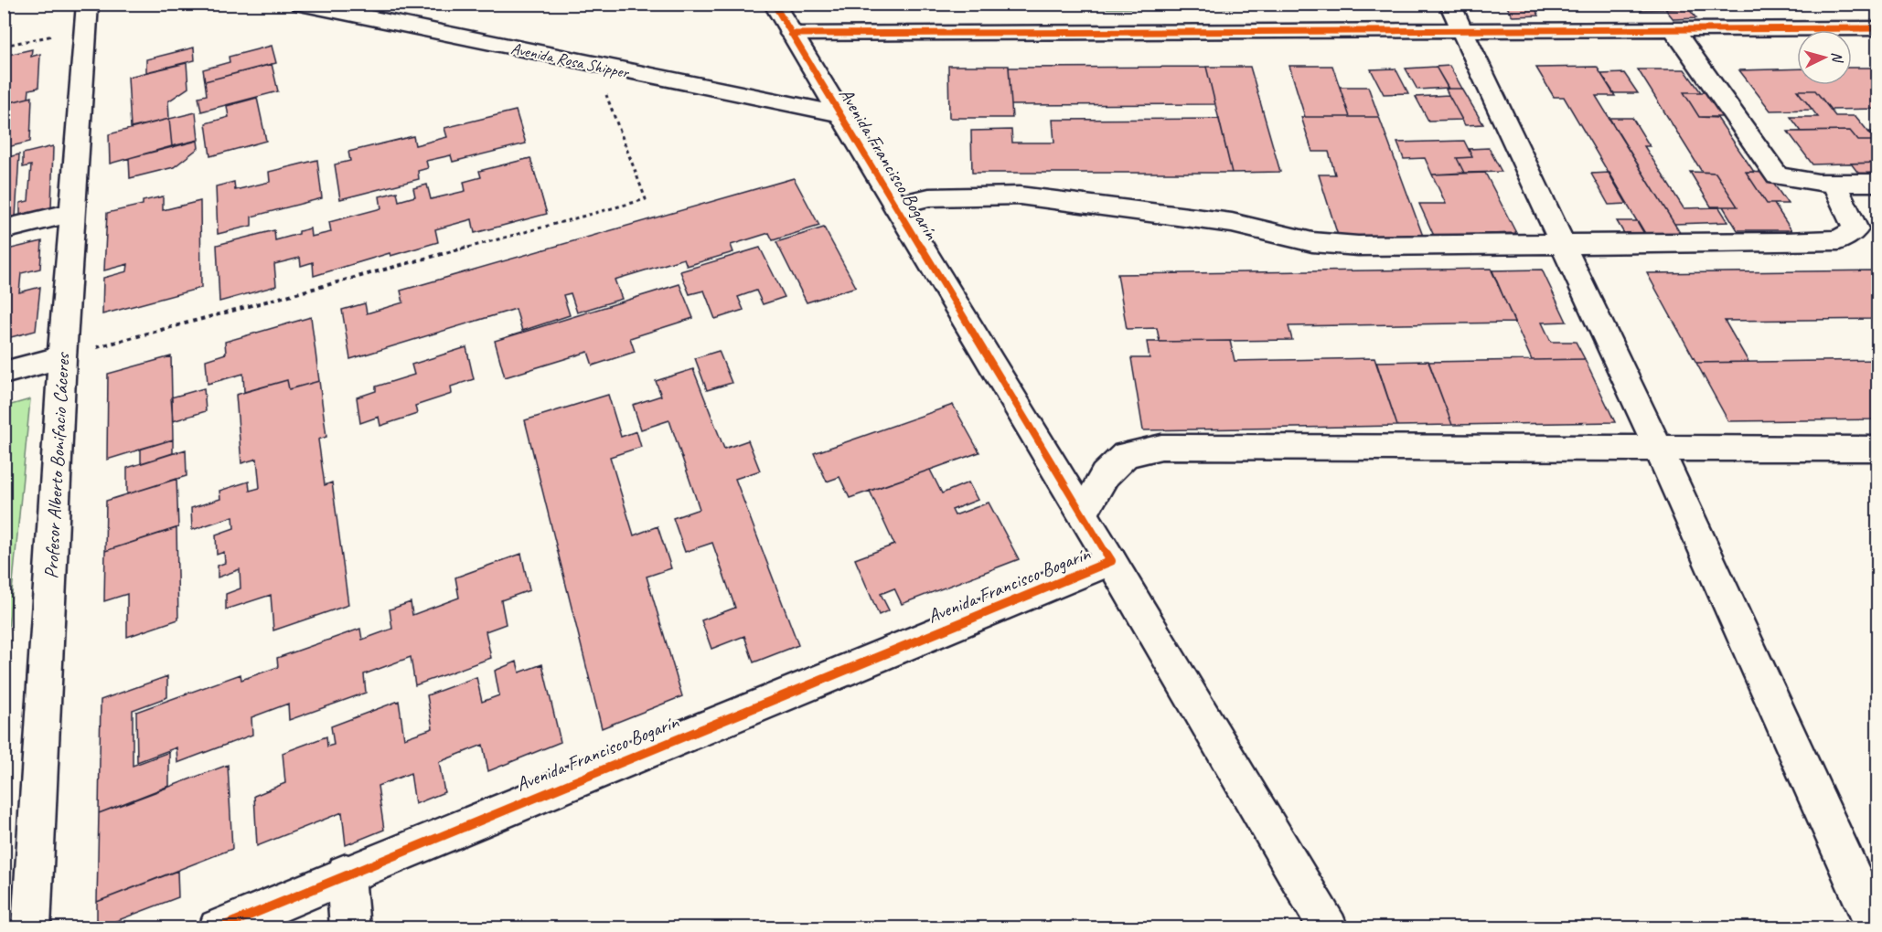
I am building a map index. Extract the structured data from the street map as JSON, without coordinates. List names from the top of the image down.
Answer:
{
  "streets": {
    "street": ["Avenida Rosa Shipper", "Avenida Francisco Bogarín", "Profesor Alberto Bonifacio Cáceres"]
  },
  "crossings": [
    ["Avenida Rosa Shipper", "Avenida Francisco Bogarín"]
  ],
  "north": "right"
}
